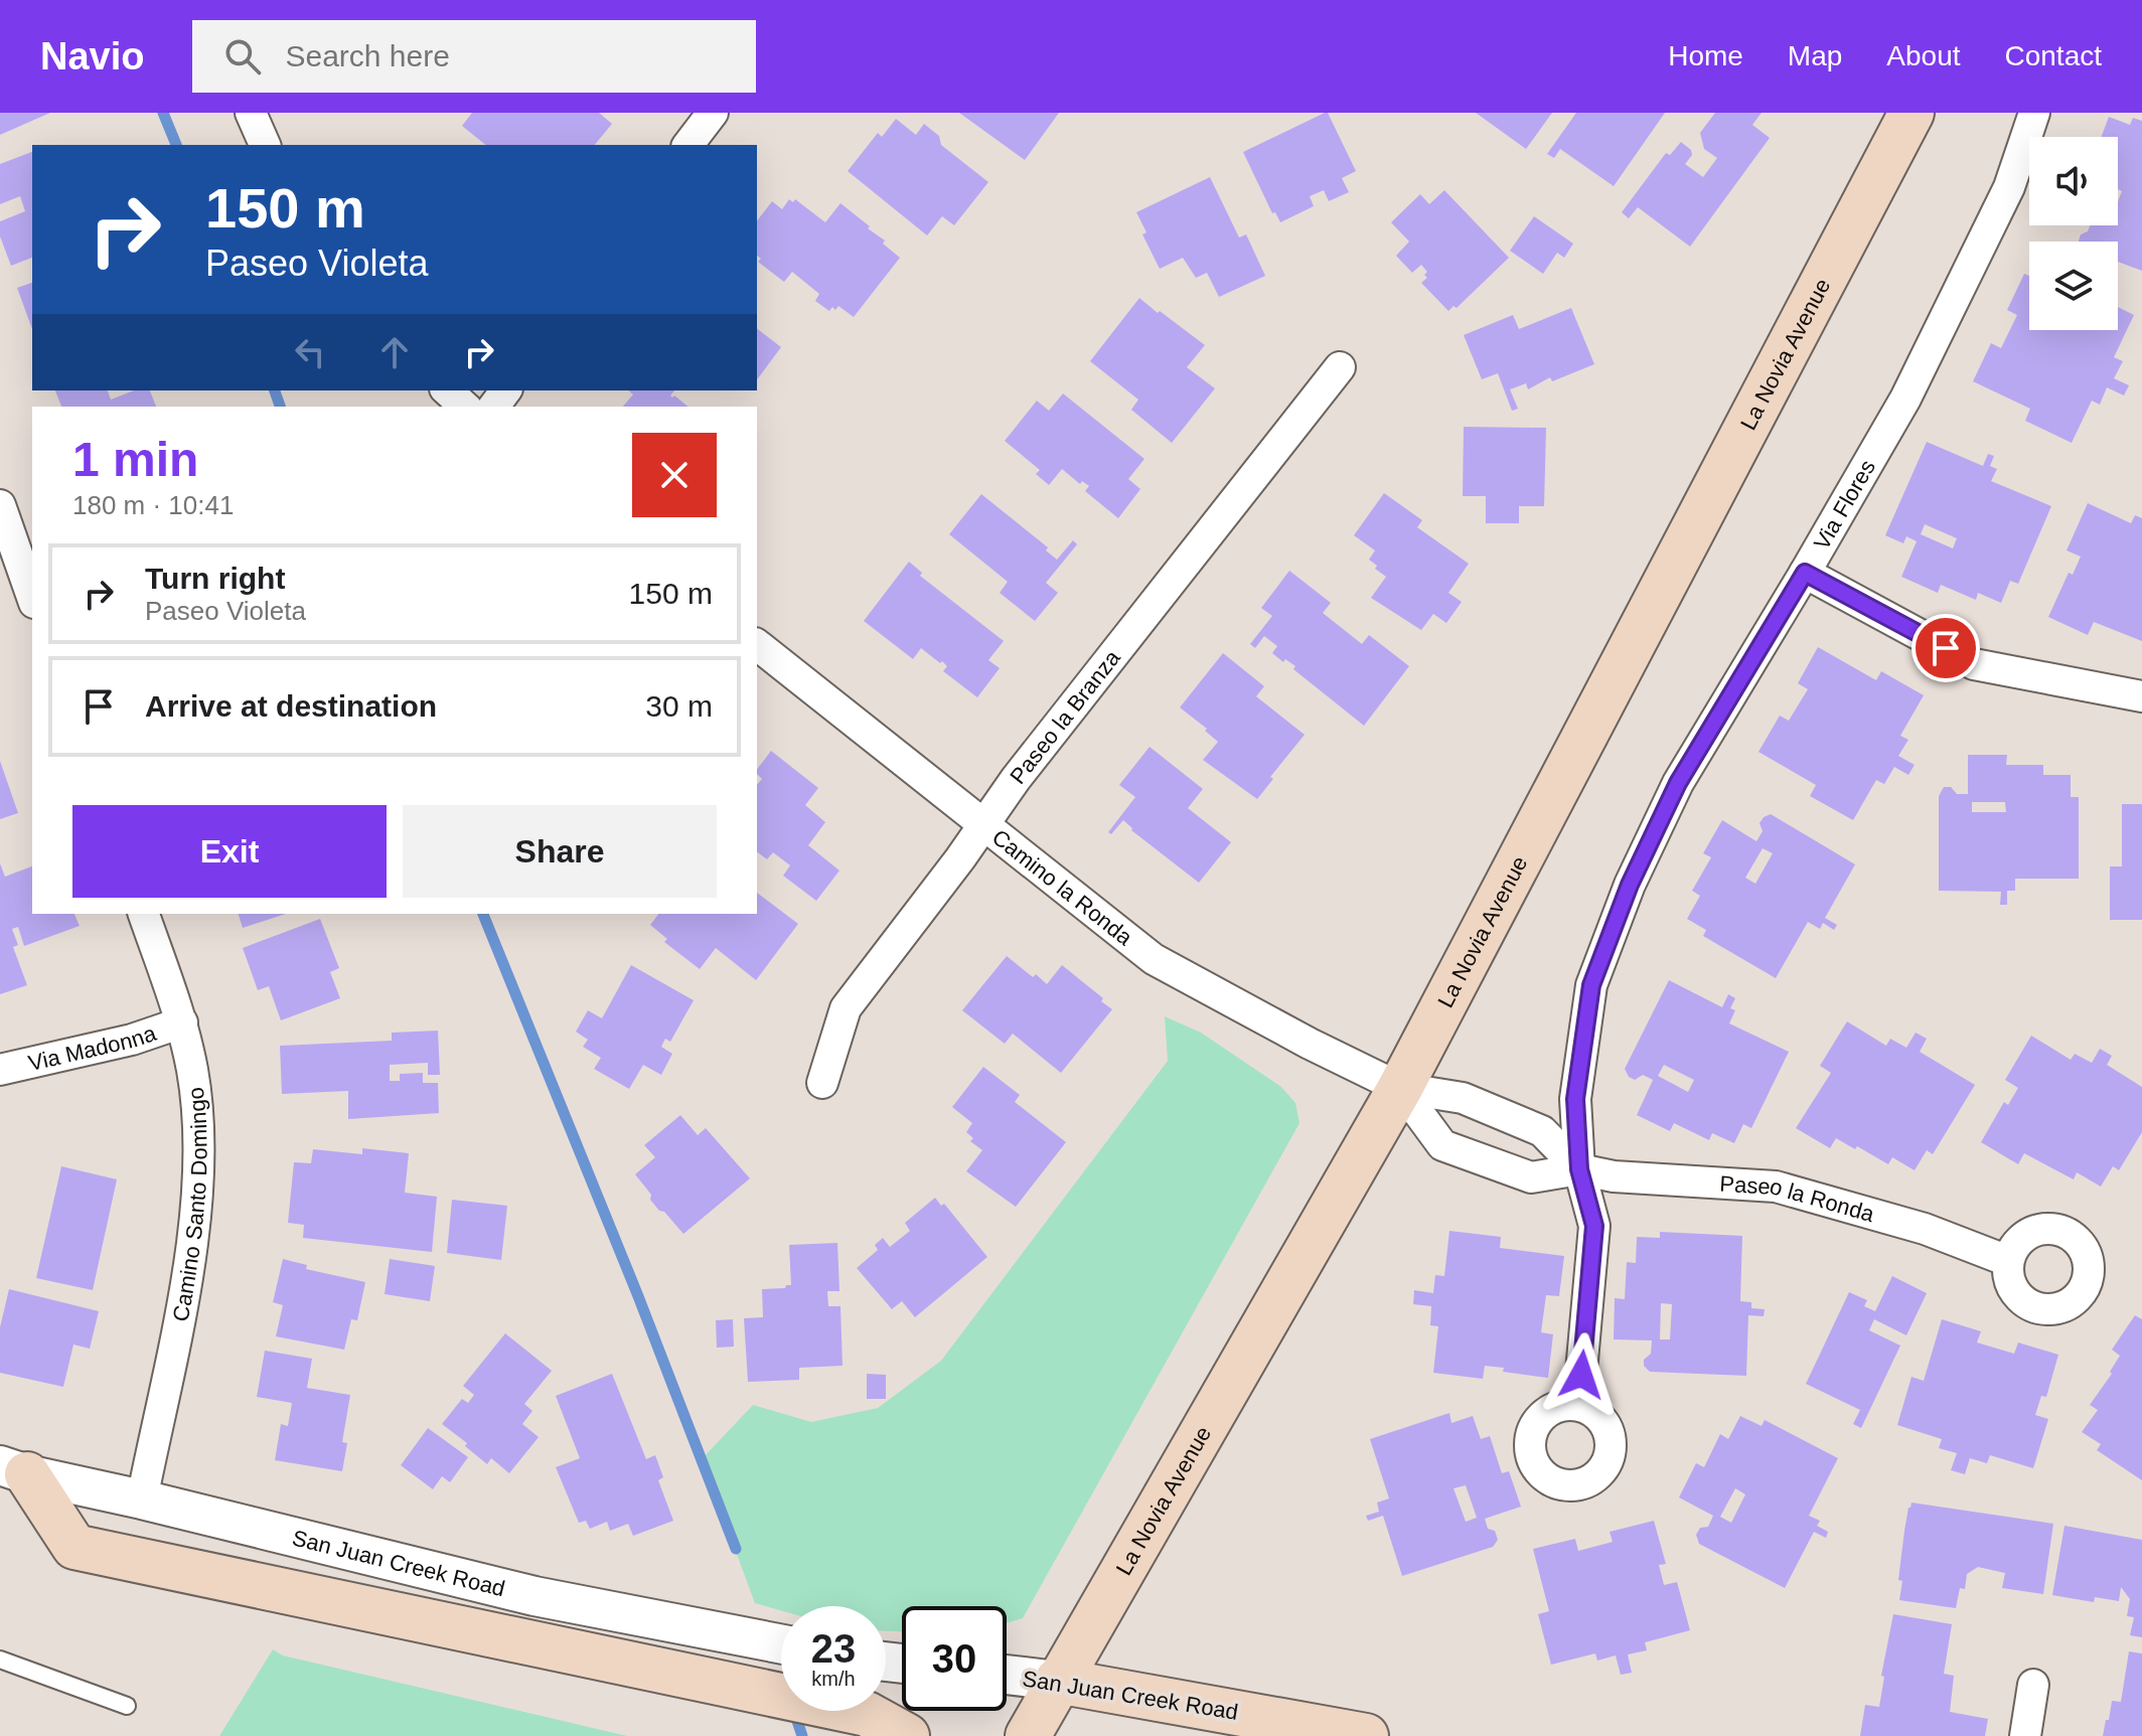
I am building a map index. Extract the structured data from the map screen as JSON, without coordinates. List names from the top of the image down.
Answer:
{
  "streets": {
    "main road": ["La Novia Avenue", "San Juan Creek Road"],
    "street": [
      "Via Flores",
      "Paseo la Branza",
      "Camino la Ronda",
      "Via Madonna",
      "Paseo la Ronda",
      "Camino Santo Domingo"
    ]
  },
  "crossings": [
    ["La Novia Avenue", "Camino la Ronda"],
    ["La Novia Avenue", "San Juan Creek Road"],
    ["Via Flores", "Camino la Ronda"],
    ["Via Flores", "Paseo la Ronda"],
    ["Paseo la Branza", "Camino la Ronda"],
    ["Camino la Ronda", "Paseo la Ronda"],
    ["Via Madonna", "Camino Santo Domingo"],
    ["Camino Santo Domingo", "San Juan Creek Road"]
  ],
  "page": {
    "header": "Navio",
    "search": "Search here",
    "nav": [
      "Home",
      "Map",
      "About",
      "Contact"
    ],
    "turn": ["150 m", "Paseo Violeta"],
    "heading": ["1 min", "180 m · 10:41"],
    "list": [
      {
        "name": "Turn right",
        "note": "Paseo Violeta",
        "value": "150 m"
      },
      {
        "name": "Arrive at destination",
        "value": "30 m"
      }
    ],
    "buttons": ["Exit", "Share"],
    "speed": "23 km/h",
    "limit": "30"
  }
}
